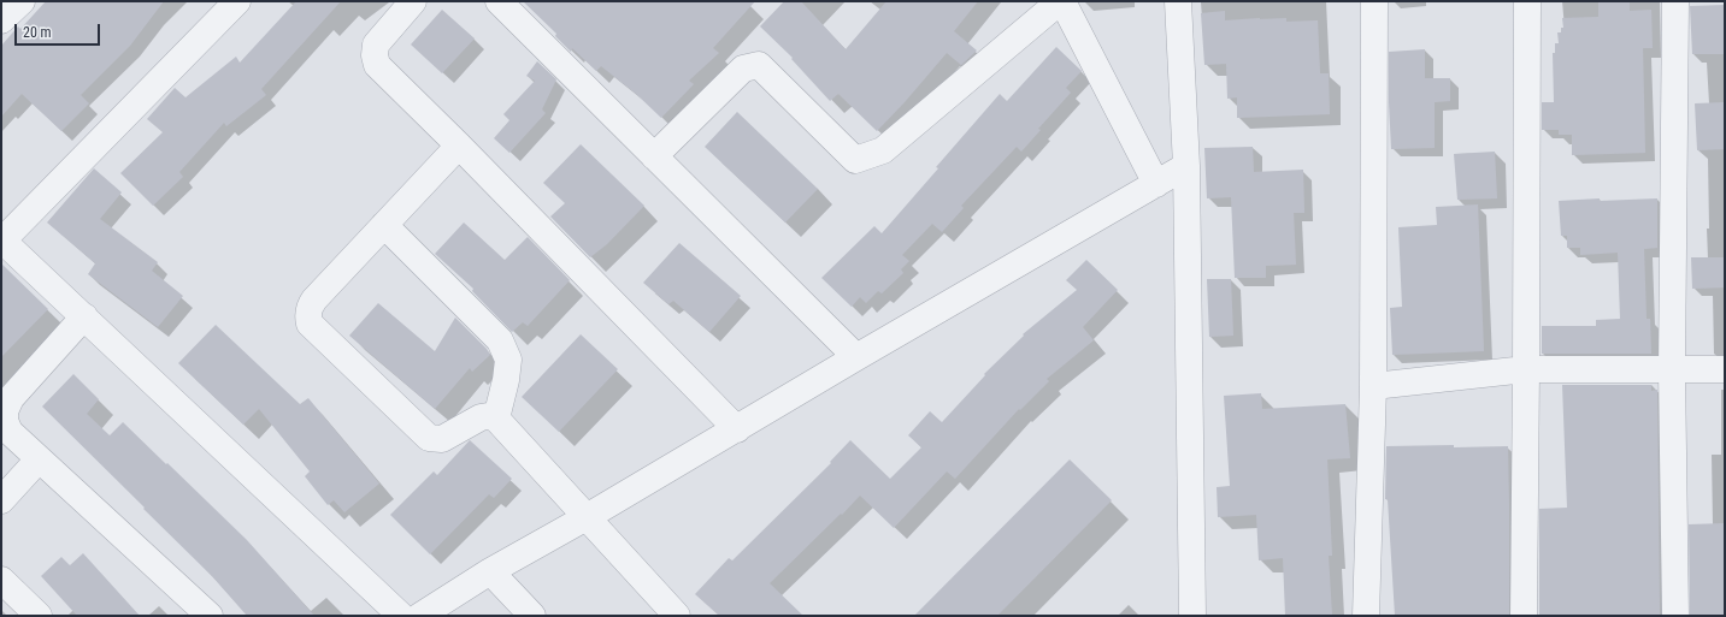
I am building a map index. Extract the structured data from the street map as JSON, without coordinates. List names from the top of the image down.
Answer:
{
  "scale_bar": "20 m"
}
